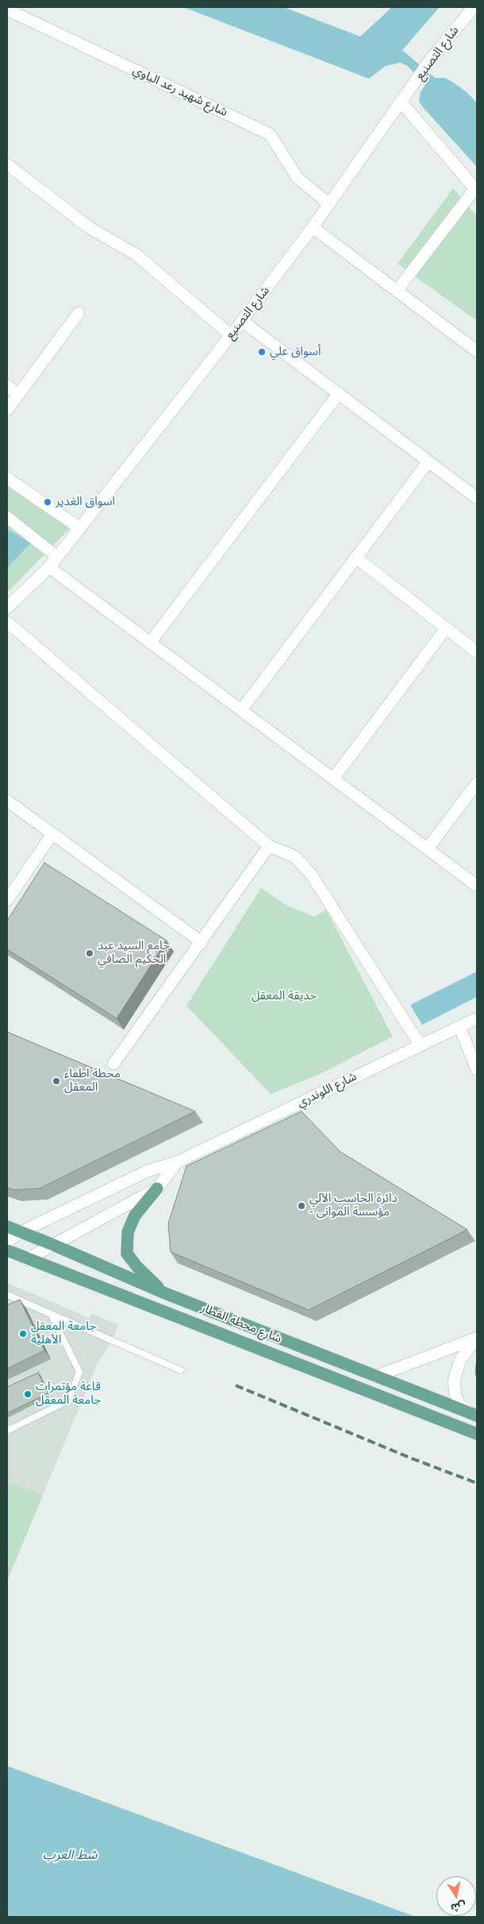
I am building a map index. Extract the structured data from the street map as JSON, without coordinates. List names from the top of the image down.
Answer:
{
  "streets": {
    "main road": ["شارع محطة القطار"],
    "street": ["شارع التصنيع", "شارع شهيد رعد الباوي", "شارع اللوندري"]
  },
  "crossings": [
    ["شارع التصنيع", "شارع شهيد رعد الباوي"],
    ["شارع اللوندري", "شارع محطة القطار"]
  ],
  "water": ["شط العرب"],
  "parks": ["حديقة المعقل"],
  "places": [
    "أسواق علي",
    "اسواق الغدير",
    "جامع السيد عبد الحكيم الصافي",
    "محطة اطفاء المعقل",
    "دائرة الحاسب الآلي - مؤسسة الموانى",
    "جامعة المعقل الأهلية",
    "قاعة مؤتمرات جامعة المعقل"
  ],
  "north": "bottom"
}
